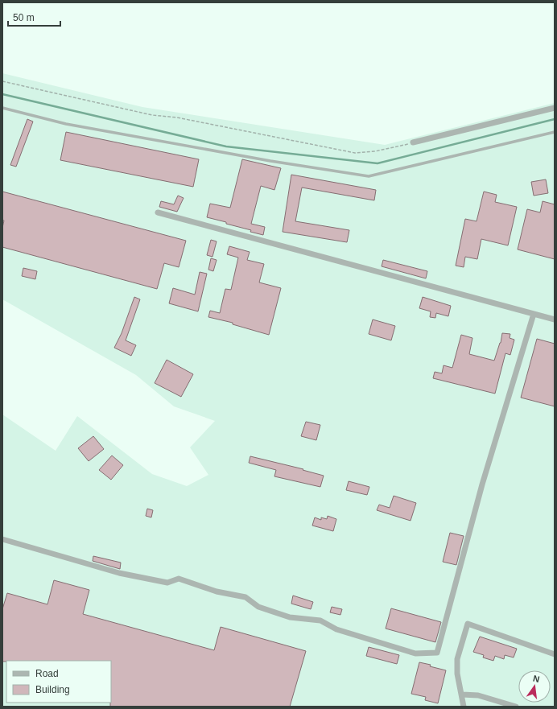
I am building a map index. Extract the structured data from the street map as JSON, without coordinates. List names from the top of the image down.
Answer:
{
  "legend": ["Road", "Building"],
  "scale_bar": "50 m",
  "north": "top"
}
